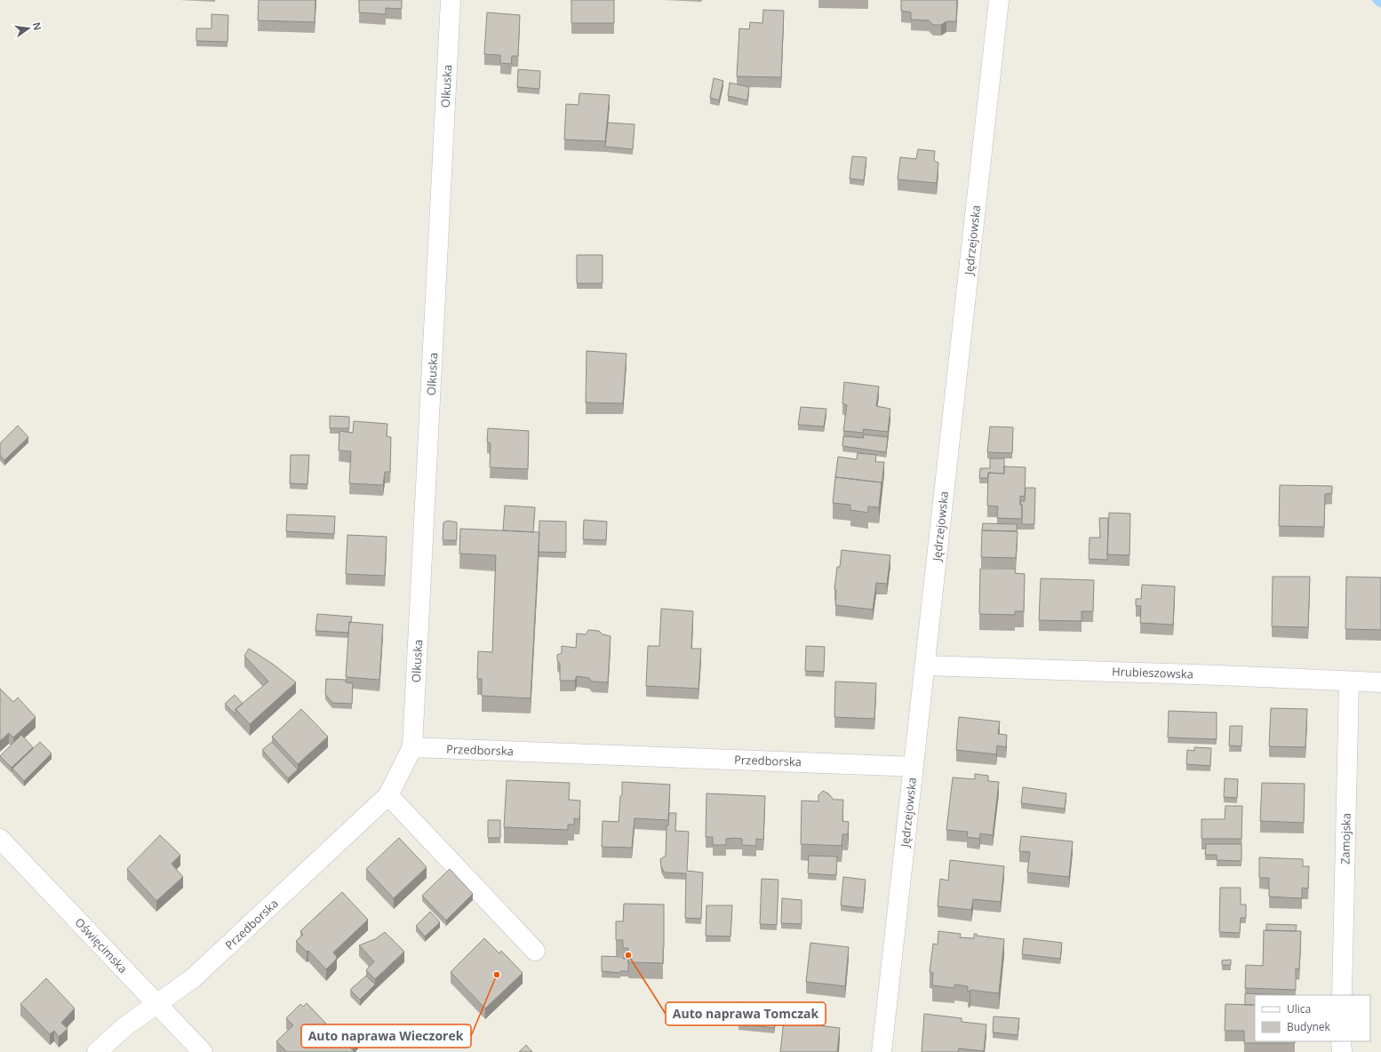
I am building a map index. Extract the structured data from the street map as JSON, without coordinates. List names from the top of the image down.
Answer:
{
  "streets": {
    "street": [
      "Olkuska",
      "Jędrzejowska",
      "Hrubieszowska",
      "Przedborska",
      "Zamojska",
      "Oświęcimska"
    ]
  },
  "crossings": [
    ["Olkuska", "Przedborska"],
    ["Jędrzejowska", "Hrubieszowska"],
    ["Jędrzejowska", "Przedborska"],
    ["Hrubieszowska", "Zamojska"],
    ["Przedborska", "Oświęcimska"]
  ],
  "places": ["Auto naprawa Tomczak", "Auto naprawa Wieczorek"],
  "legend": ["Ulica", "Budynek"],
  "north": "right"
}
